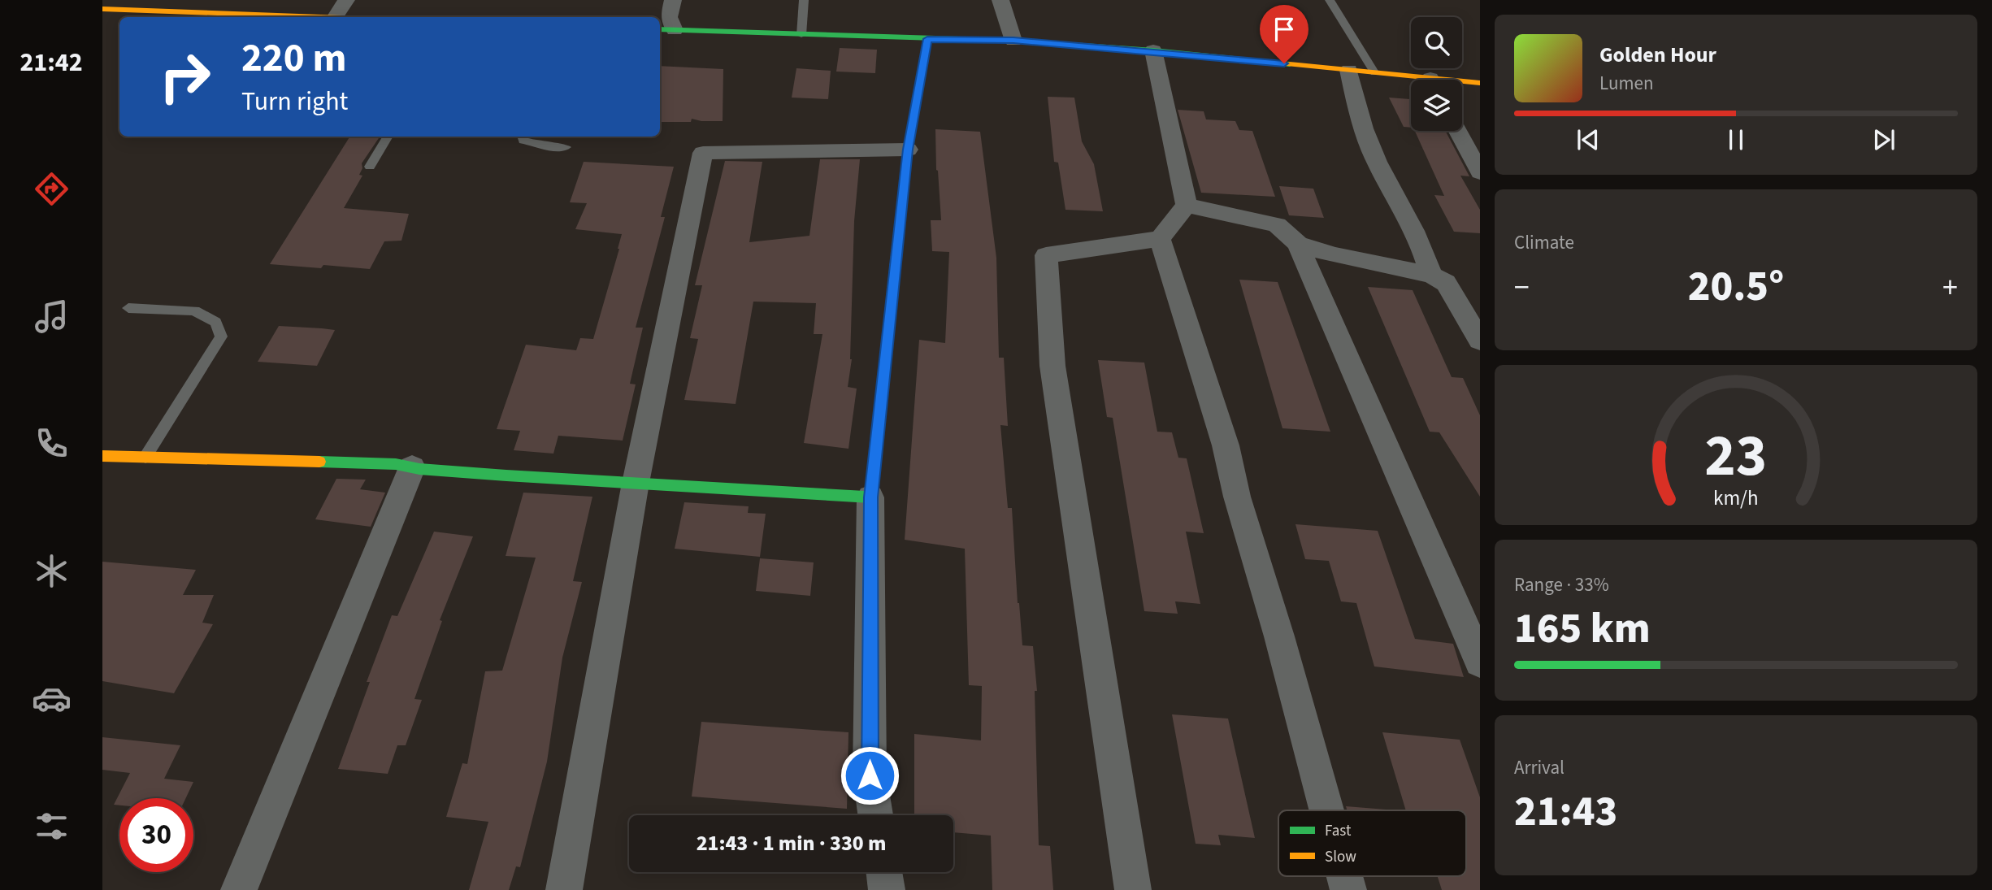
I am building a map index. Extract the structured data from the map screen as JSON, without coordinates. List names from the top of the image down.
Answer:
{
  "legend": ["Fast", "Slow"],
  "page": {
    "tabs": "21:42",
    "turn": ["220 m", "Turn right"],
    "song": ["Golden Hour", "Lumen"],
    "tile": [
      "Climate",
      ["Range · 33%", "165 km"],
      ["Arrival", "21:43"]
    ],
    "heat": ["−", "20.5°", "+"],
    "limit": "30",
    "trip": "21:43 · 1 min · 330 m",
    "gauge": ["23", "km/h"]
  }
}
